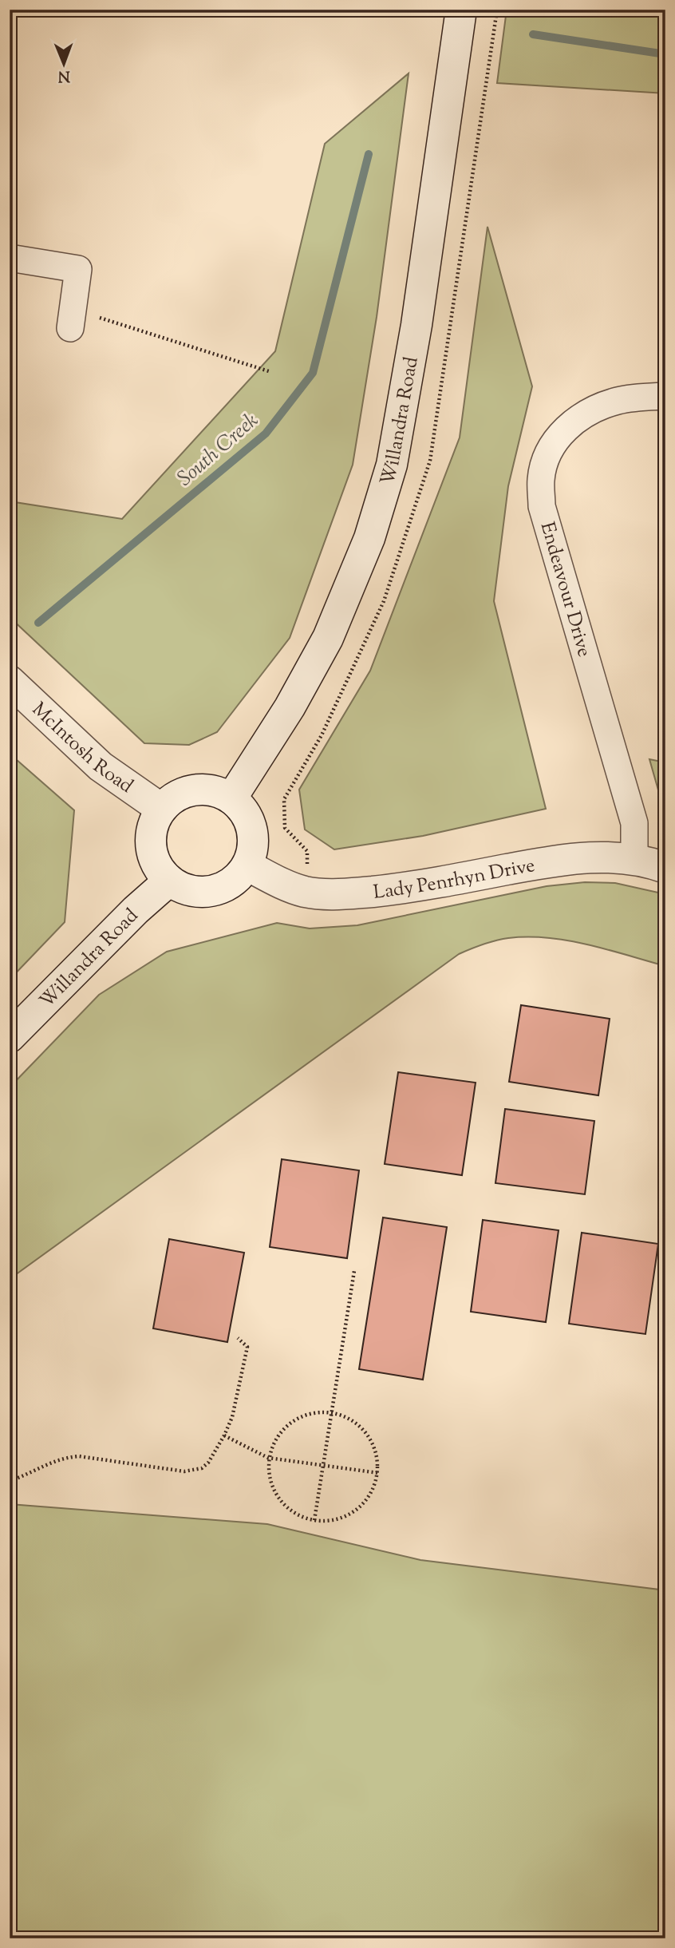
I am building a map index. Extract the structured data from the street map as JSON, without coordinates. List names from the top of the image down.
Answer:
{
  "streets": {
    "main road": ["Willandra Road", "McIntosh Road", "Lady Penrhyn Drive"],
    "street": ["Endeavour Drive"]
  },
  "crossings": [
    ["Willandra Road", "McIntosh Road"],
    ["Willandra Road", "Lady Penrhyn Drive"],
    ["Endeavour Drive", "Lady Penrhyn Drive"],
    ["McIntosh Road", "Lady Penrhyn Drive"]
  ],
  "water": ["South Creek"],
  "north": "bottom"
}
